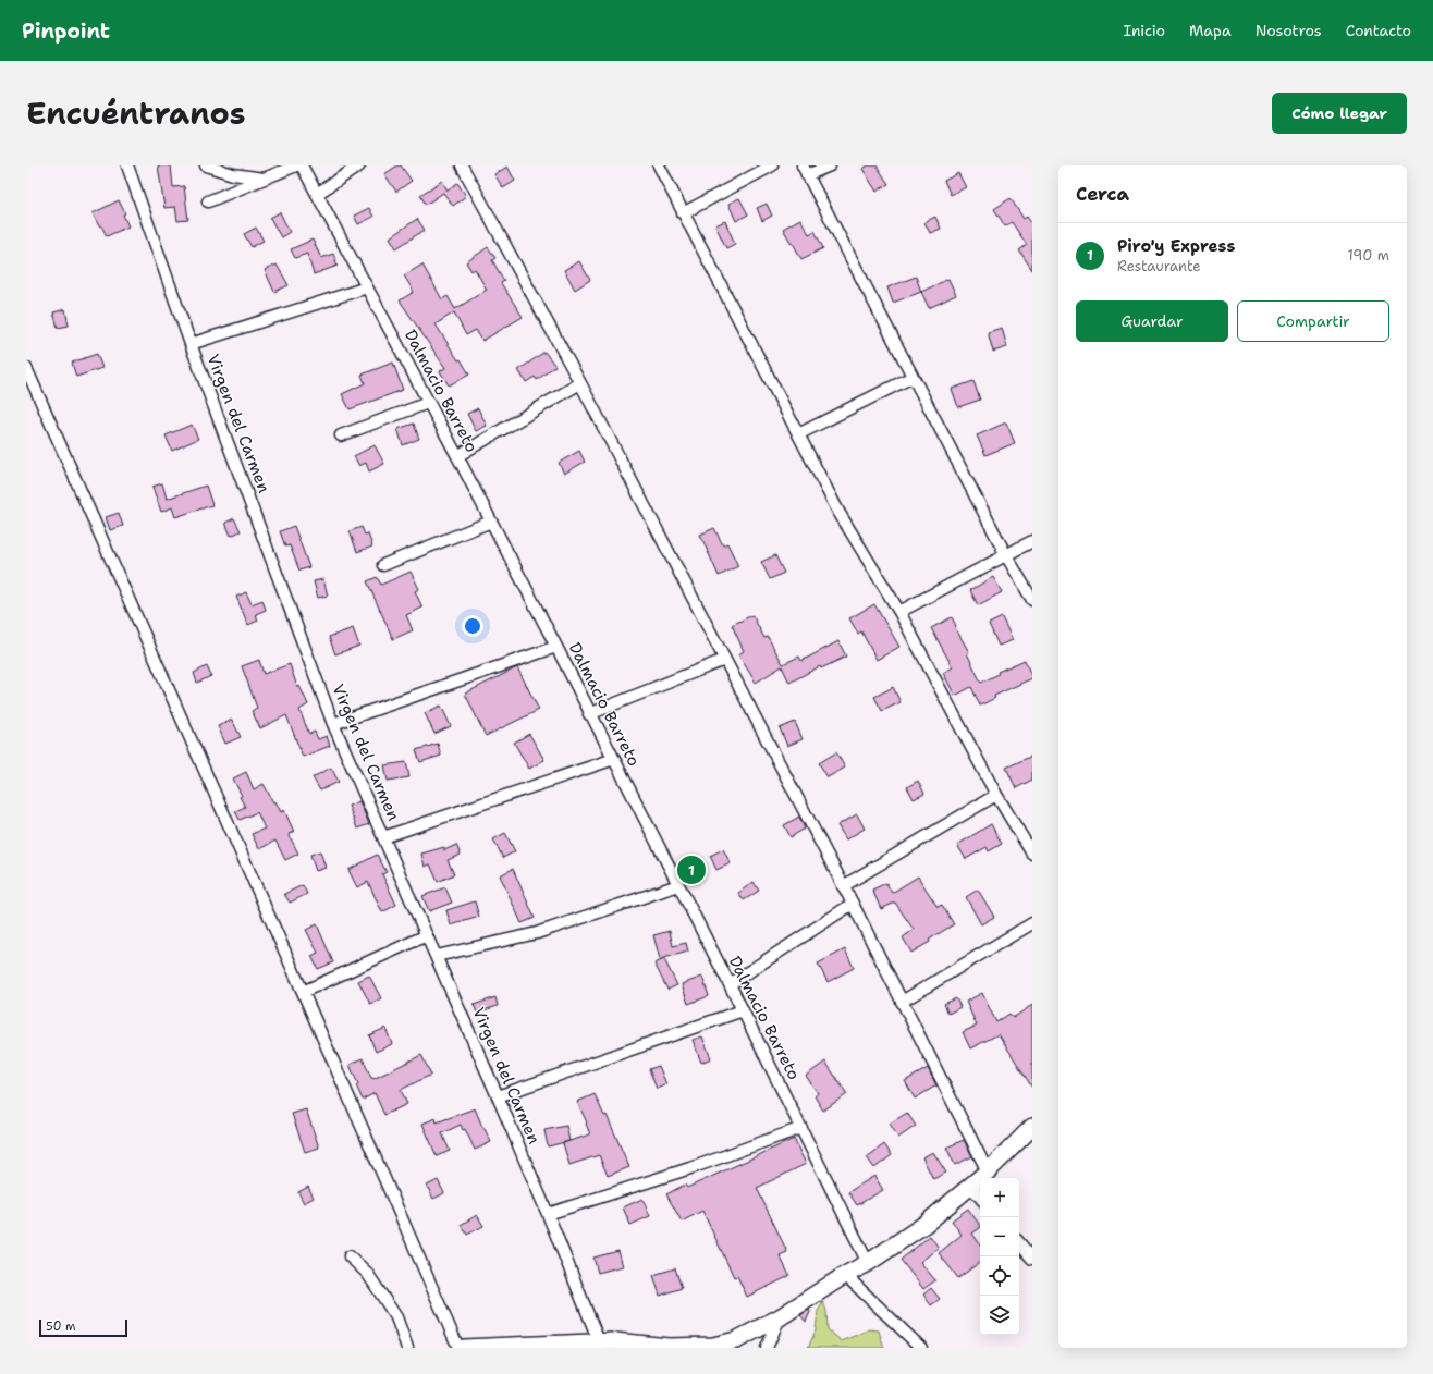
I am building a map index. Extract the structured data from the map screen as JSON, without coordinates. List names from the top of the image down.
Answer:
{
  "streets": {
    "street": ["Dalmacio Barreto", "Virgen del Carmen"]
  },
  "scale_bar": "50 m",
  "page": {
    "header": "Pinpoint",
    "nav": [
      "Inicio",
      "Mapa",
      "Nosotros",
      "Contacto"
    ],
    "title": "Encuéntranos",
    "buttons": [
      "Cómo llegar",
      ["Guardar", "Compartir"]
    ],
    "heading": "Cerca",
    "list": [
      {
        "mark": "1",
        "name": "Piro'y Express",
        "note": "Restaurante",
        "value": "190 m"
      }
    ],
    "pins": "1",
    "map_buttons": ["+", "−"],
    "scale": "50 m"
  }
}
